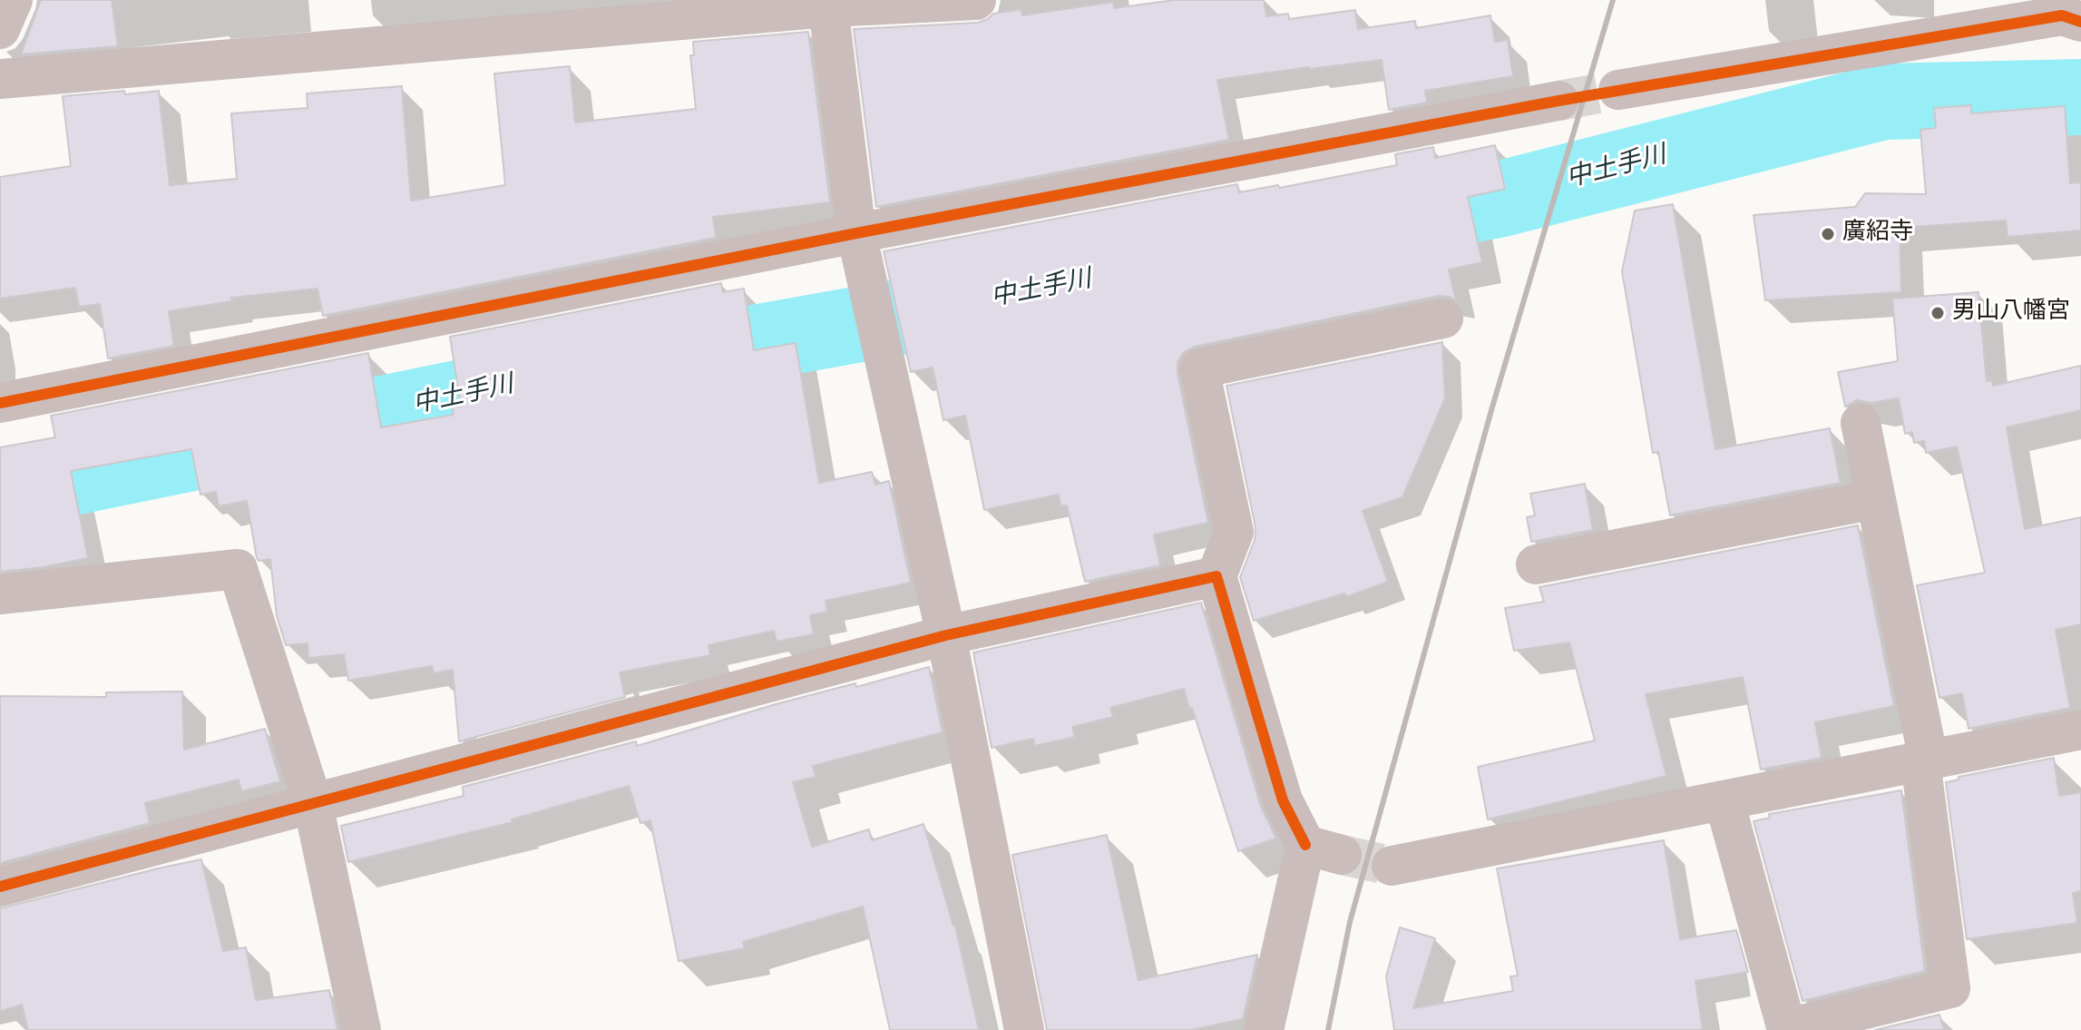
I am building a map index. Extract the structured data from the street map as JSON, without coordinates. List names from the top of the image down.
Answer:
{
  "water": ["中土手川"],
  "places": ["廣紹寺", "男山八幡宮"]
}
